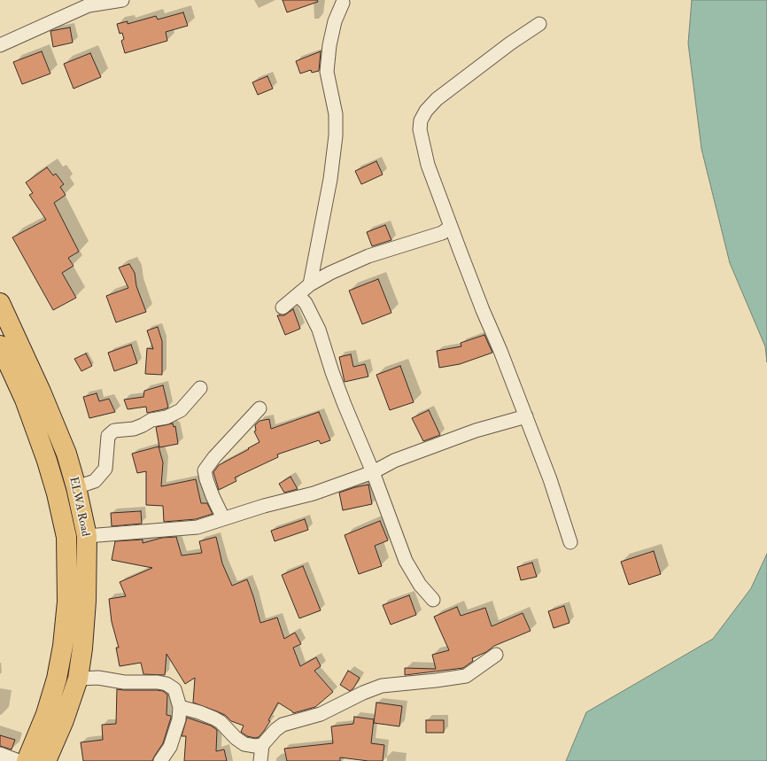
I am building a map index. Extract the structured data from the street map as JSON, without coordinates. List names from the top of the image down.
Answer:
{
  "streets": {
    "main road": ["ELWA Road"]
  }
}
